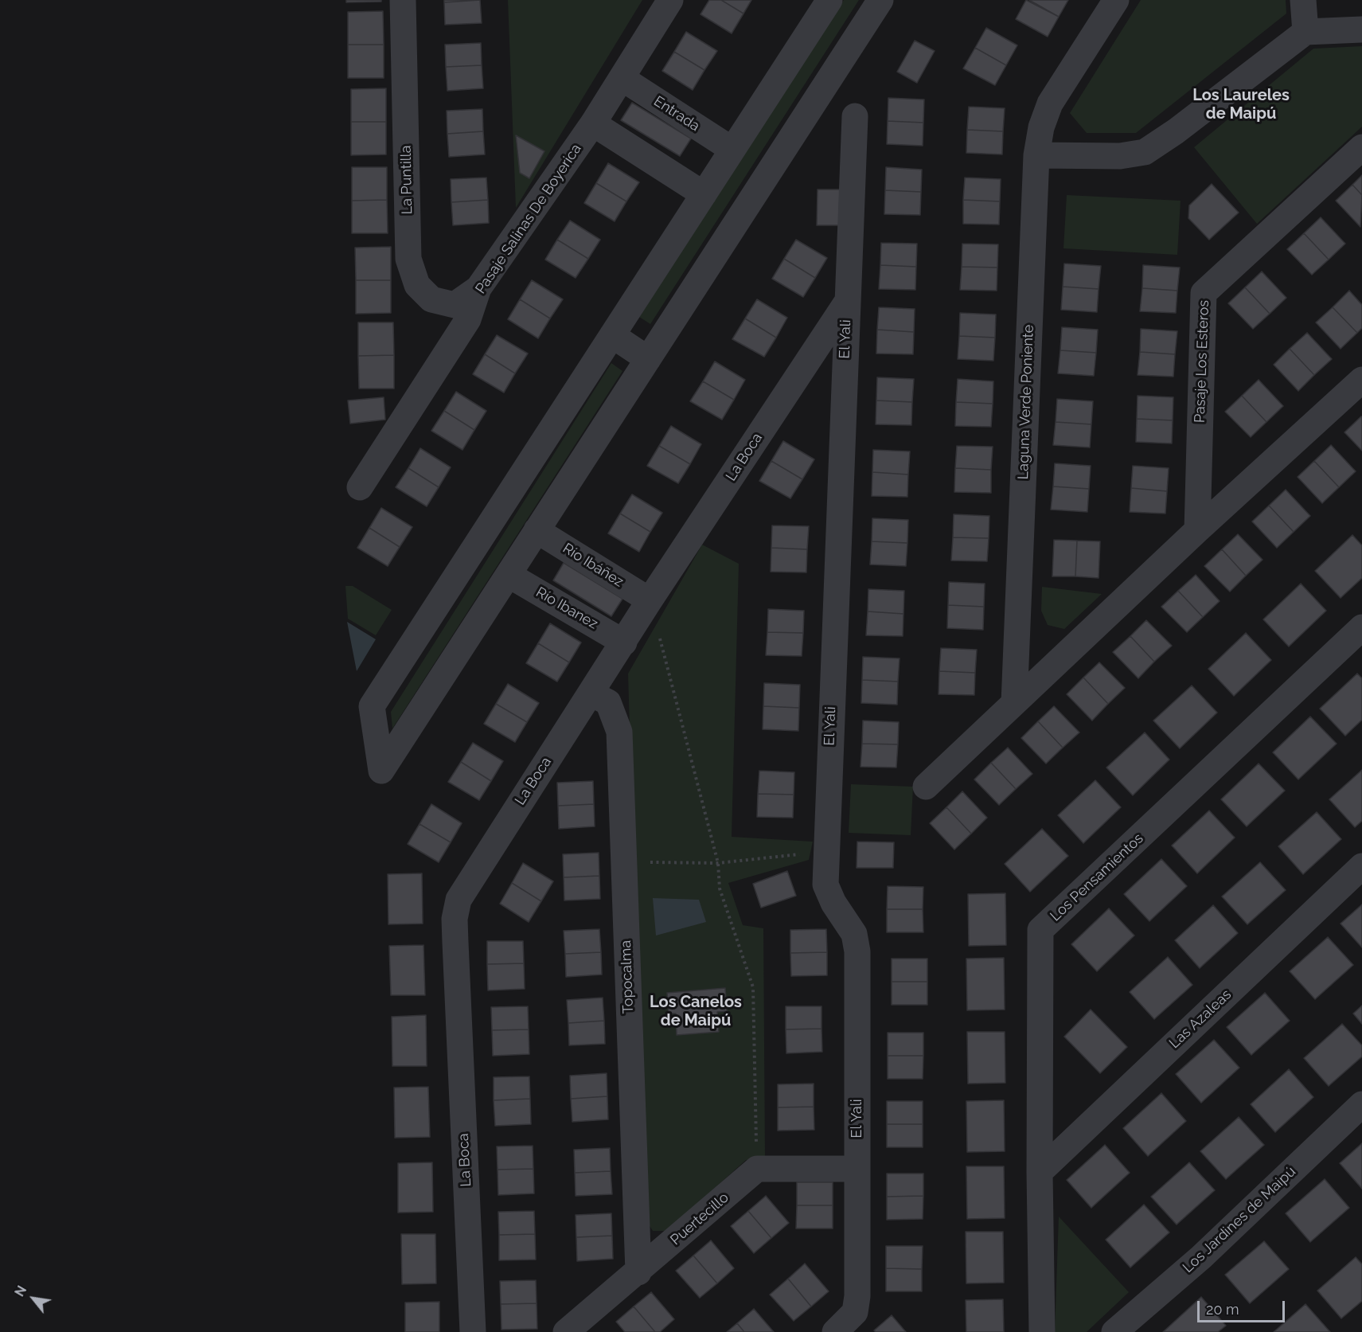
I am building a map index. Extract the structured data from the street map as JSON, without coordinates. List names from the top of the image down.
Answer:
{
  "streets": {
    "street": [
      "Entrada",
      "La Puntilla",
      "Pasaje Salinas De Boyerica",
      "El Yali",
      "Pasaje Los Esteros",
      "Laguna Verde Poniente",
      "La Boca",
      "Río Ibáñez",
      "Río Ibanez",
      "Los Pensamientos",
      "Topocalma",
      "Las Azaleas",
      "Puertecillo",
      "Los Jardines de Maipú"
    ]
  },
  "crossings": [
    ["Entrada", "Pasaje Salinas De Boyerica"],
    ["La Puntilla", "Pasaje Salinas De Boyerica"],
    ["El Yali", "La Boca"],
    ["La Boca", "Río Ibáñez"],
    ["La Boca", "Río Ibanez"],
    ["La Boca", "Topocalma"],
    ["Los Pensamientos", "Las Azaleas"],
    ["Topocalma", "Puertecillo"]
  ],
  "districts": ["Los Laureles de Maipú", "Los Canelos de Maipú"],
  "scale_bar": "20 m",
  "north": "top left"
}
